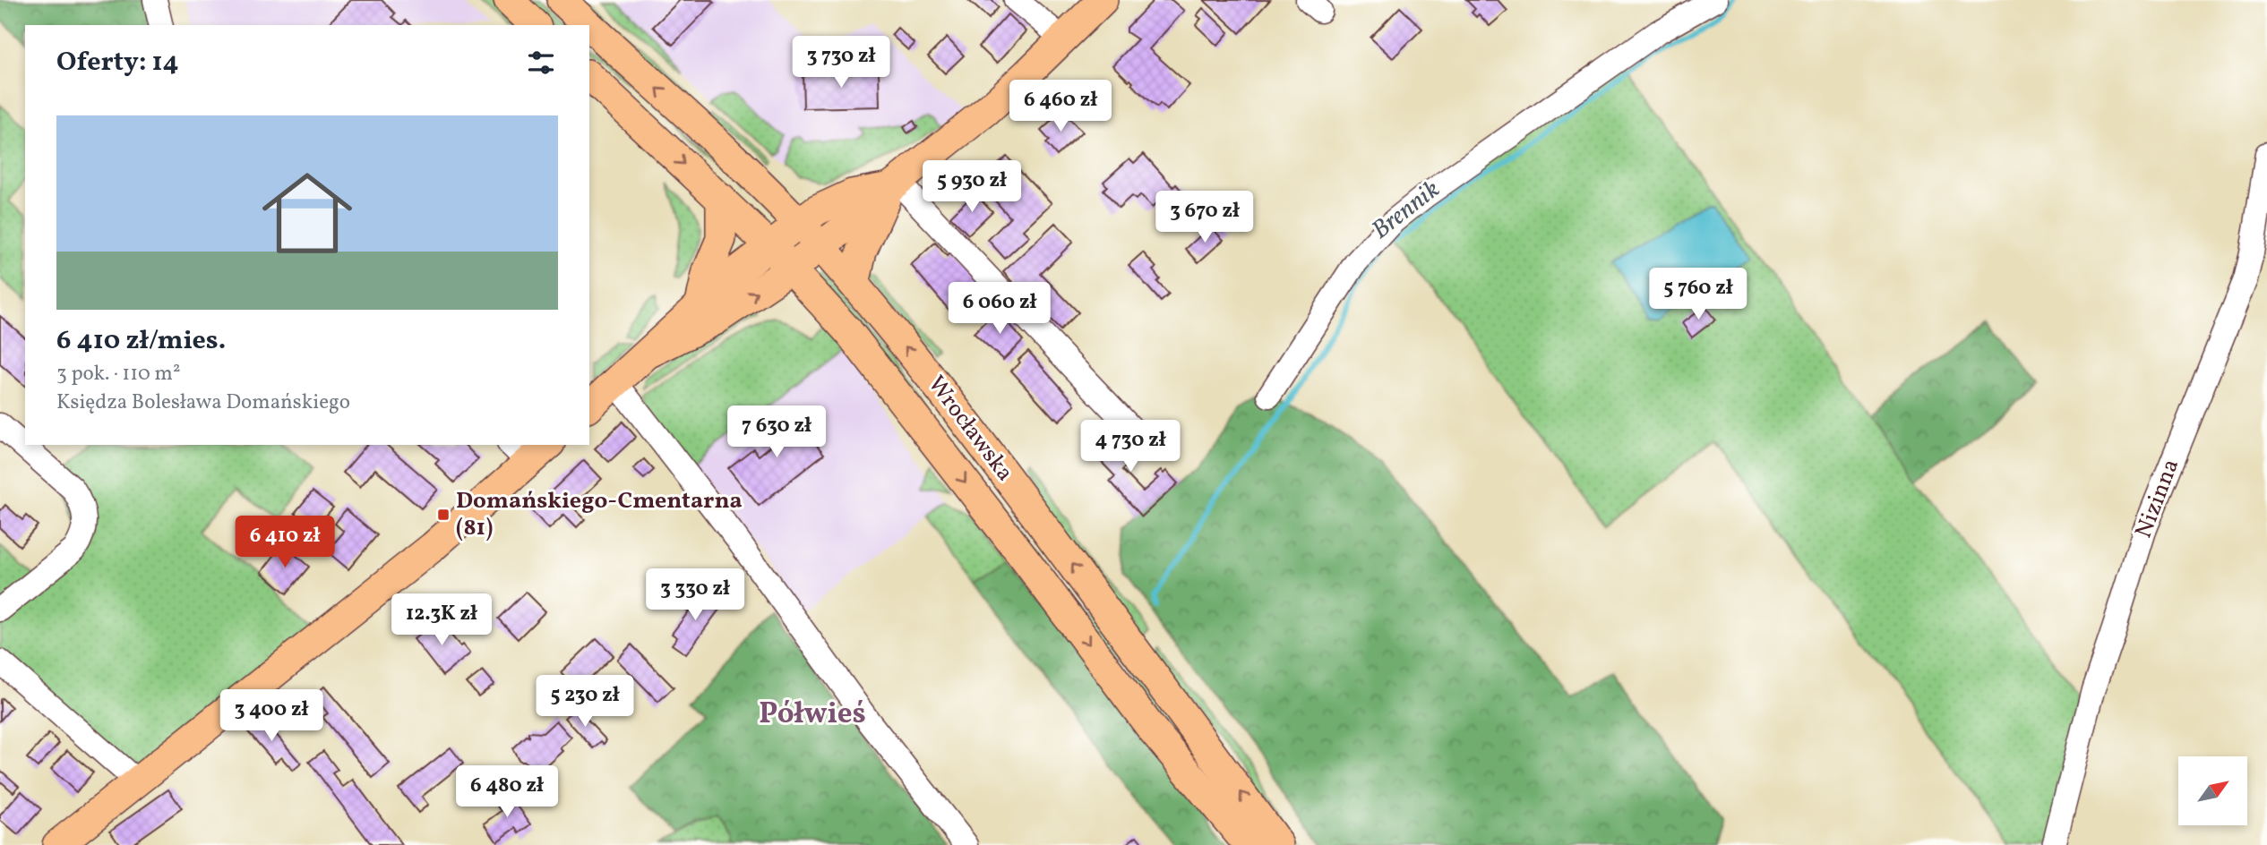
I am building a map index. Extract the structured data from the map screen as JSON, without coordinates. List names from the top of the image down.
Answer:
{
  "streets": {
    "main road": ["Wrocławska"],
    "street": ["Nizinna"]
  },
  "districts": ["Półwieś"],
  "water": ["Brennik"],
  "places": {
    "transit": ["Domańskiego-Cmentarna (81)"]
  },
  "north": "top right",
  "page": {
    "heading": "Oferty: 14",
    "price": [
      "3 730 zł",
      "6 460 zł",
      "5 930 zł",
      "3 670 zł",
      "5 760 zł",
      "6 060 zł",
      "7 630 zł",
      "4 730 zł",
      "6 410 zł",
      "3 330 zł",
      "12.3K zł",
      "5 230 zł",
      "3 400 zł",
      "6 480 zł"
    ],
    "list": [
      {
        "name": "6 410 zł/mies.",
        "note": "3 pok. · 110 m² · Księdza Bolesława Domańskiego"
      }
    ]
  }
}
